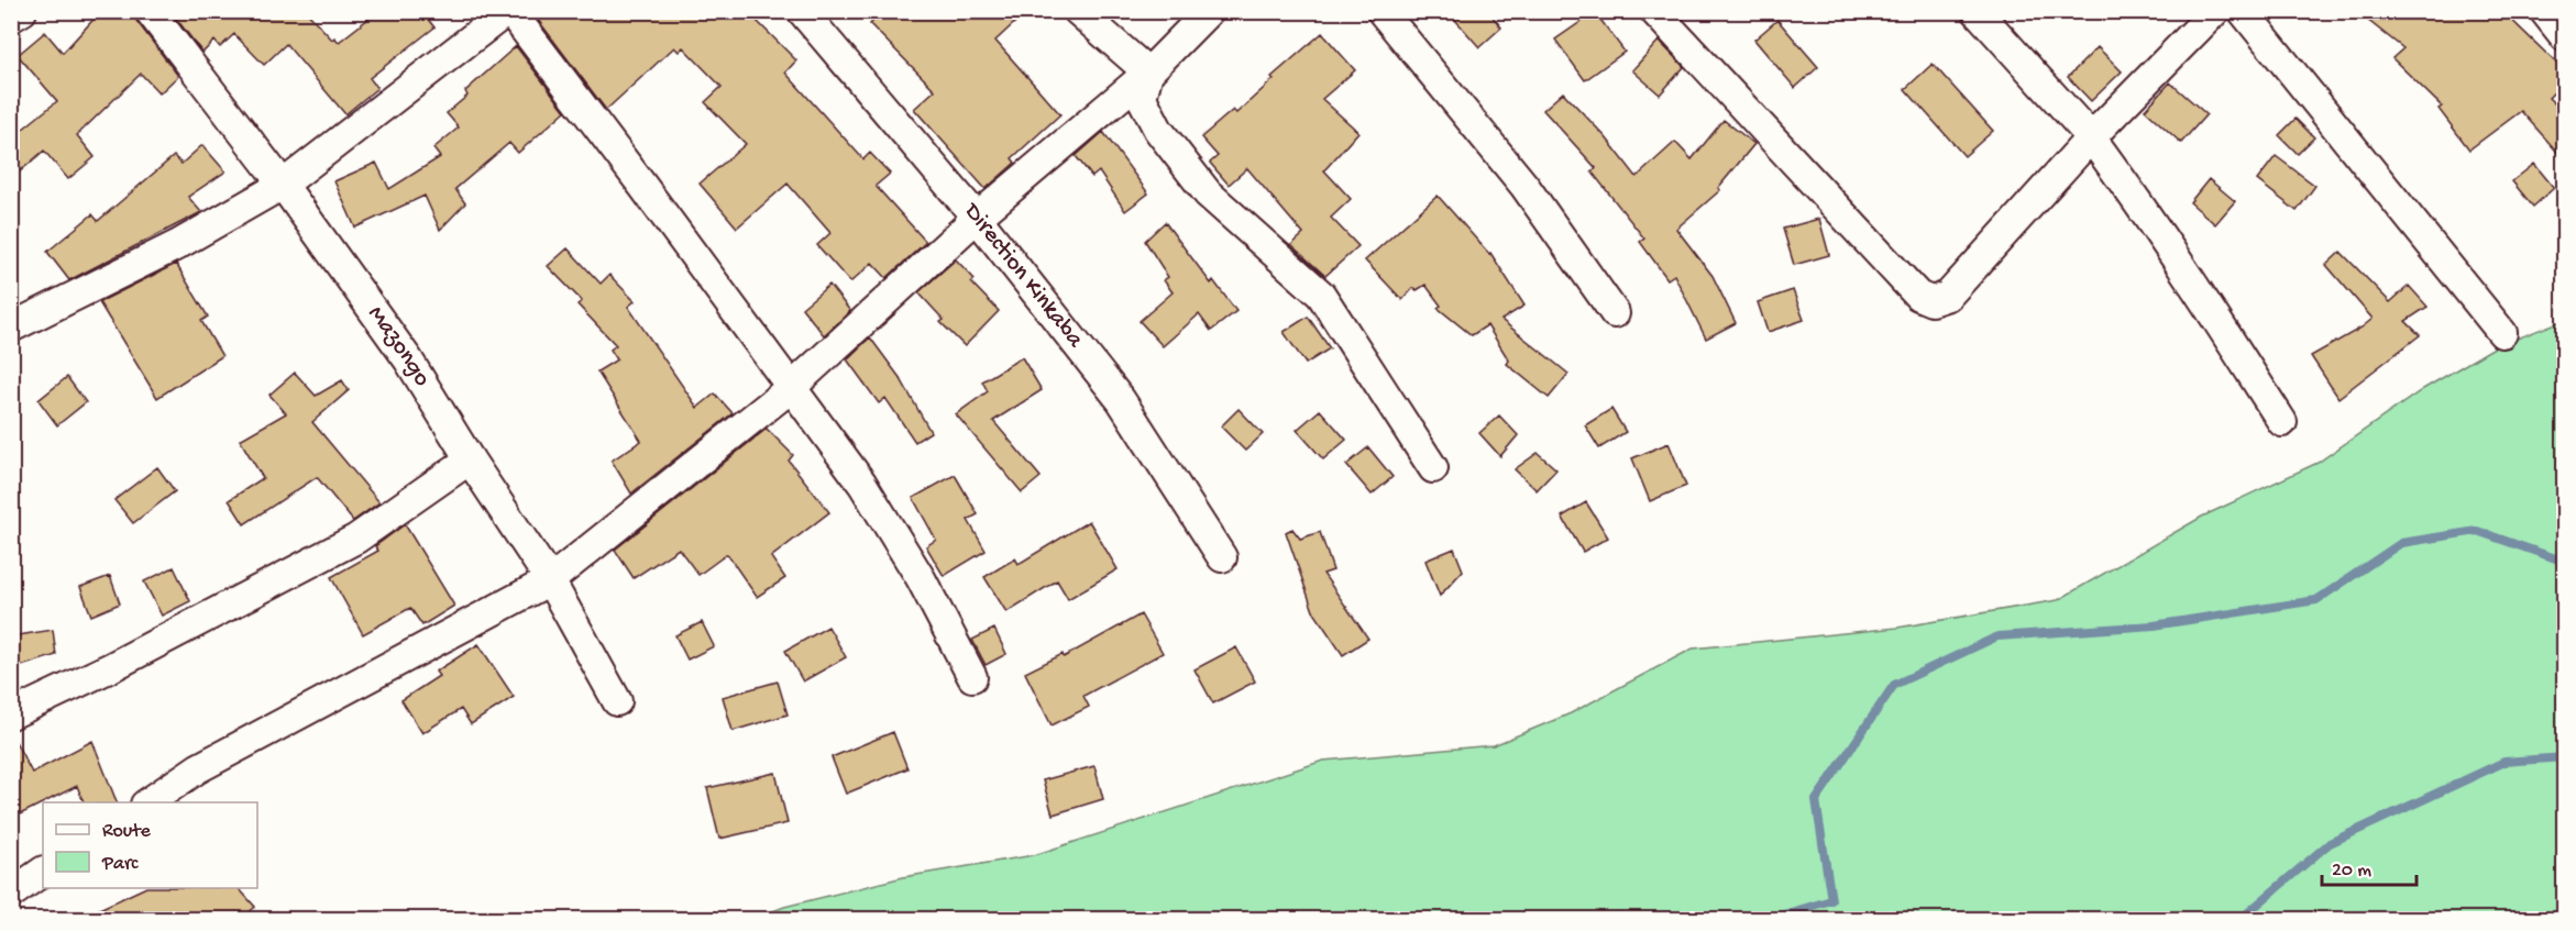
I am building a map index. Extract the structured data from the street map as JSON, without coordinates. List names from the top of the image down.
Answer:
{
  "streets": {
    "street": ["Direction Kinkaba", "Mazongo"]
  },
  "legend": ["Route", "Parc"],
  "scale_bar": "20 m"
}
